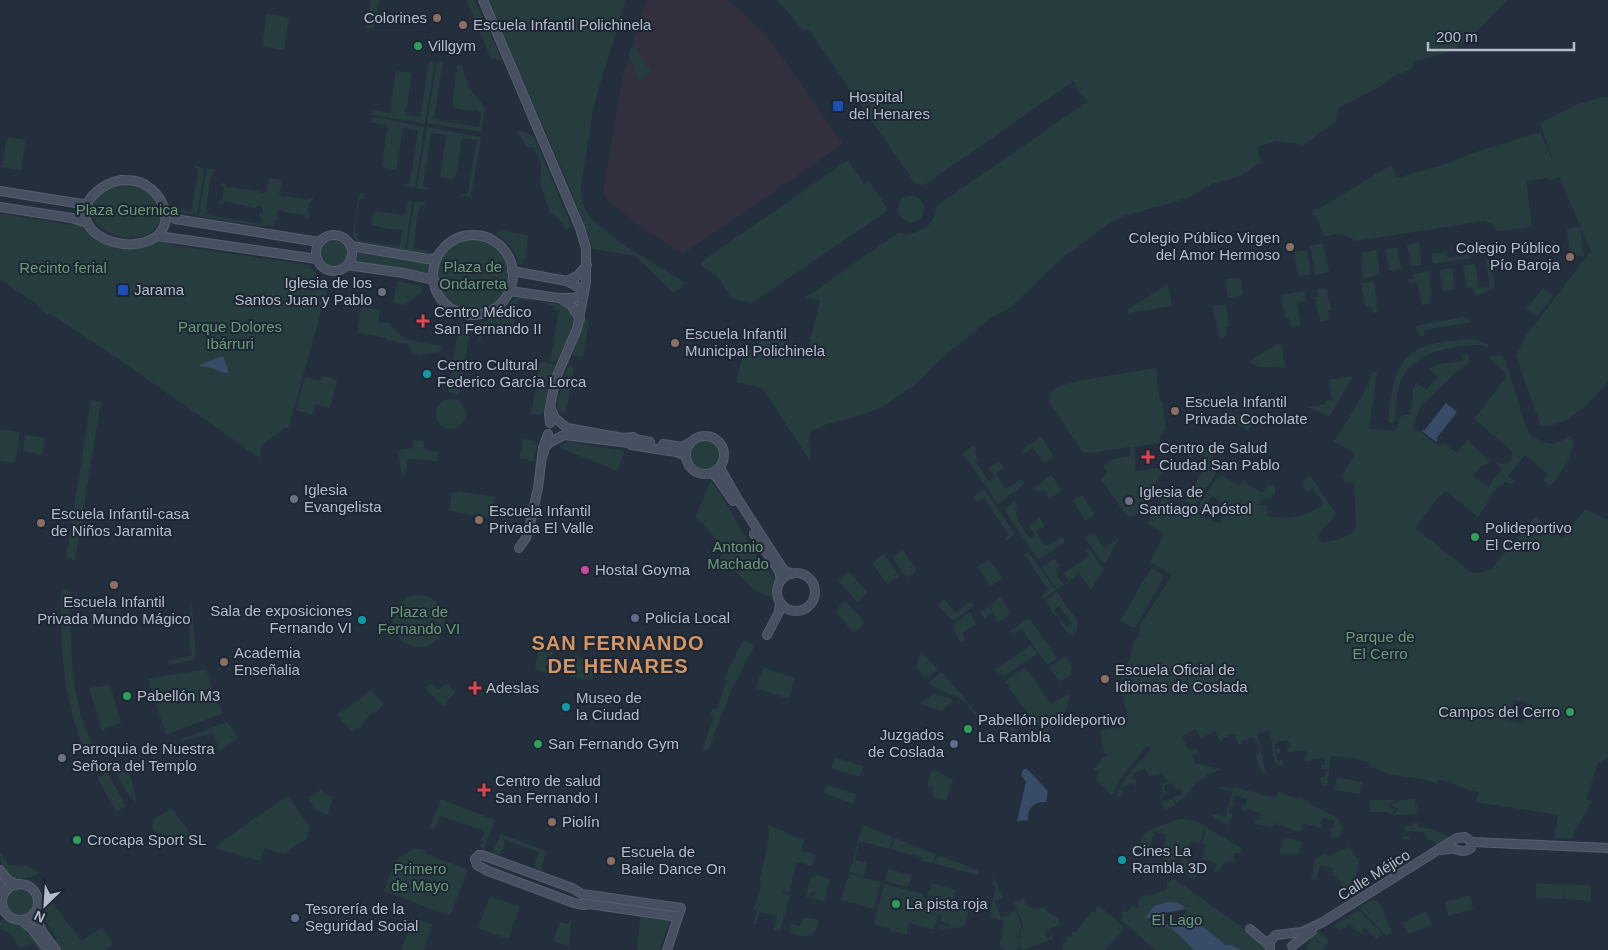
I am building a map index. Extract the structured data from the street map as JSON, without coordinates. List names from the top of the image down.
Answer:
{
  "streets": {
    "street": ["Calle Méjico"]
  },
  "districts": ["SAN FERNANDO DE HENARES"],
  "parks": [
    "Plaza Guernica",
    "Plaza de Ondarreta",
    "Recinto ferial",
    "Parque Dolores Ibárruri",
    "Antonio Machado",
    "Plaza de Fernando VI",
    "Parque de El Cerro",
    "Primero de Mayo",
    "El Lago"
  ],
  "places": {
    "other": [
      "Colorines",
      "Escuela Infantil Polichinela",
      "Villgym",
      "Colegio Público Virgen del Amor Hermoso",
      "Colegio Público Pío Baroja",
      "Iglesia de los Santos Juan y Pablo",
      "Escuela Infantil Municipal Polichinela",
      "Centro Cultural Federico García Lorca",
      "Escuela Infantil Privada Cocholate",
      "Iglesia Evangelista",
      "Iglesia de Santiago Apóstol",
      "Escuela Infantil Privada El Valle",
      "Escuela Infantil-casa de Niños Jaramita",
      "Polideportivo El Cerro",
      "Hostal Goyma",
      "Escuela Infantil Privada Mundo Mágico",
      "Policía Local",
      "Sala de exposiciones Fernando VI",
      "Academia Enseñalia",
      "Escuela Oficial de Idiomas de Coslada",
      "Pabellón M3",
      "Museo de la Ciudad",
      "Campos del Cerro",
      "Pabellón polideportivo La Rambla",
      "San Fernando Gym",
      "Juzgados de Coslada",
      "Parroquia de Nuestra Señora del Templo",
      "Piolín",
      "Crocapa Sport SL",
      "Cines La Rambla 3D",
      "Escuela de Baile Dance On",
      "La pista roja",
      "Tesorería de la Seguridad Social"
    ],
    "transit": ["Hospital del Henares", "Jarama"],
    "health": [
      "Centro Médico San Fernando II",
      "Centro de Salud Ciudad San Pablo",
      "Adeslas",
      "Centro de salud San Fernando I"
    ]
  },
  "scale_bar": "200 m",
  "north": "bottom left"
}
